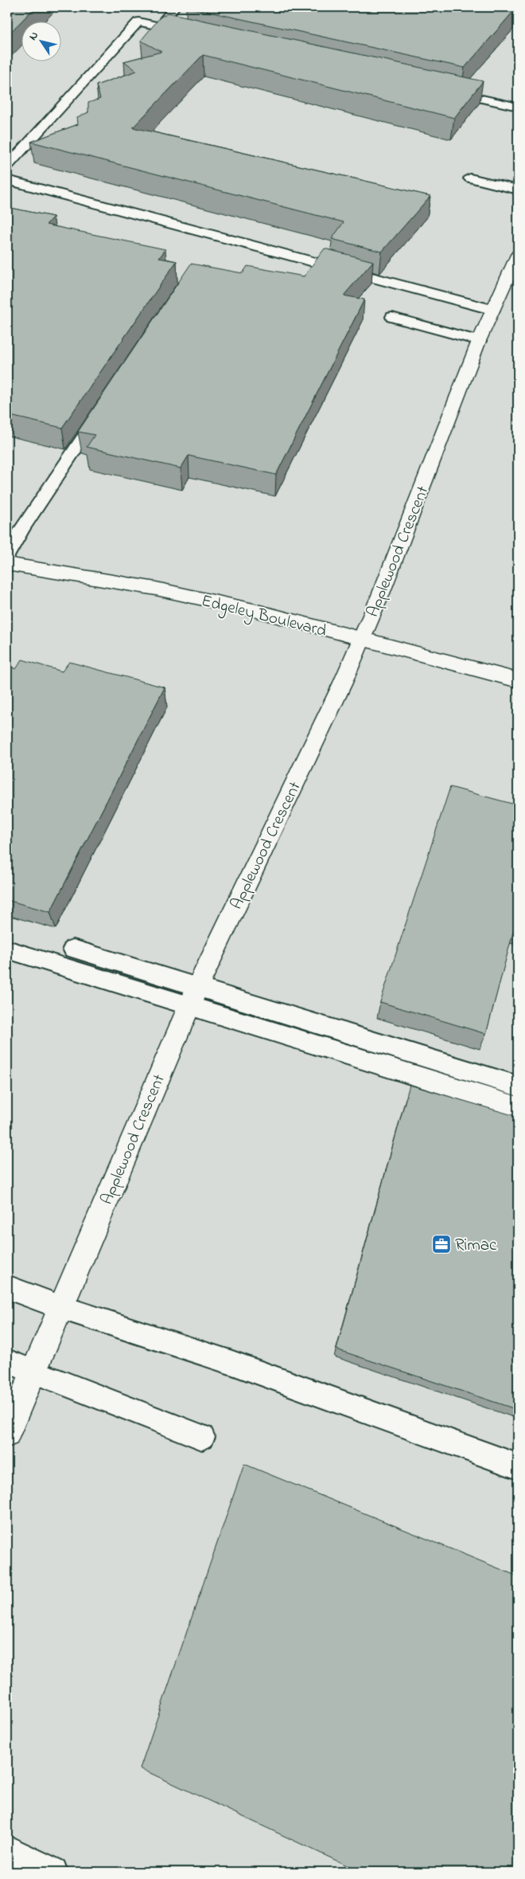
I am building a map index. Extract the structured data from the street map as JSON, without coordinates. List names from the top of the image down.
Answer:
{
  "streets": {
    "street": ["Applewood Crescent", "Edgeley Boulevard"]
  },
  "crossings": [
    ["Applewood Crescent", "Edgeley Boulevard"]
  ],
  "places": {
    "office": ["Rimac"]
  },
  "north": "top left"
}
